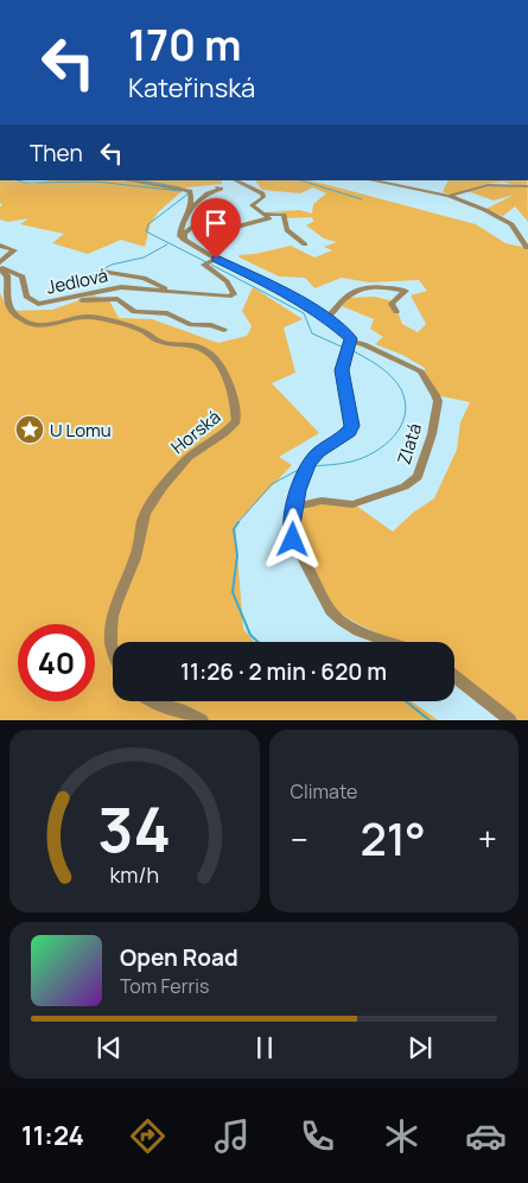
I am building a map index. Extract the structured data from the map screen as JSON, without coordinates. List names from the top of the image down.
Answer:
{
  "streets": {
    "street": ["Jedlová", "Horská", "Zlatá"]
  },
  "crossings": [
    ["Jedlová", "Horská"]
  ],
  "places": {
    "place": ["U Lomu"]
  },
  "page": {
    "turn": ["170 m", "Kateřinská"],
    "then": "Then",
    "limit": "40",
    "trip": "11:26 · 2 min · 620 m",
    "tile": "Climate",
    "heat": ["−", "21°", "+"],
    "song": ["Open Road", "Tom Ferris"],
    "tabs": "11:24",
    "gauge": ["34", "km/h"]
  }
}
